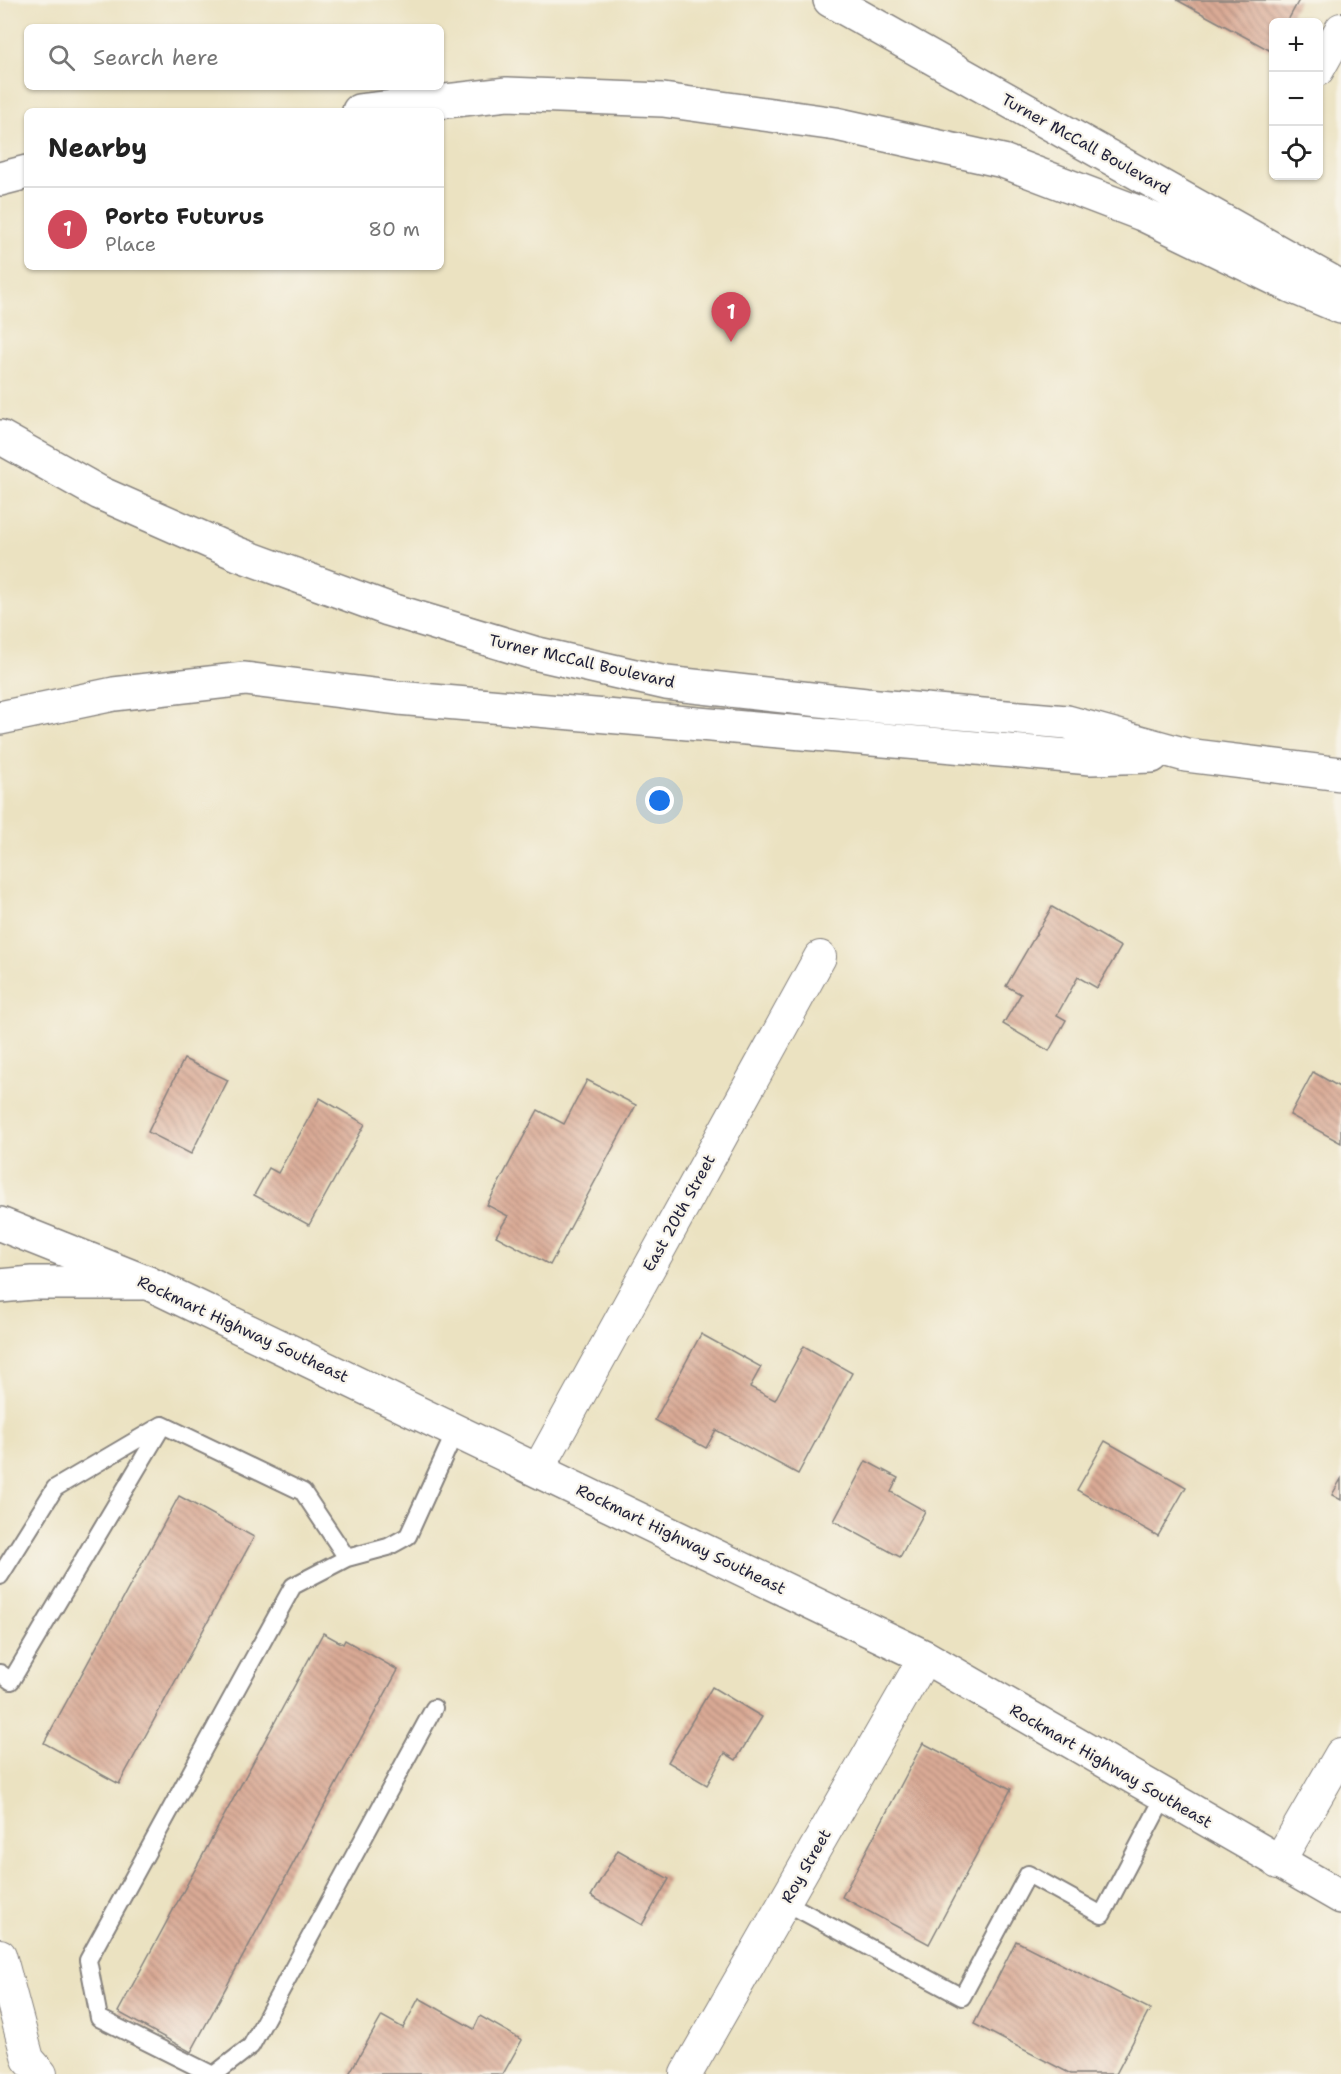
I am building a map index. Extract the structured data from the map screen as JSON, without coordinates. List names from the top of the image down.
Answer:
{
  "streets": {
    "main road": ["Turner McCall Boulevard", "Rockmart Highway Southeast"],
    "street": ["East 20th Street", "Roy Street"]
  },
  "crossings": [
    ["East 20th Street", "Rockmart Highway Southeast"],
    ["Rockmart Highway Southeast", "Roy Street"]
  ],
  "page": {
    "map_buttons": ["+", "−"],
    "search": "Search here",
    "heading": "Nearby",
    "list": [
      {
        "mark": "1",
        "name": "Porto Futurus",
        "note": "Place",
        "value": "80 m"
      }
    ],
    "pins": "1"
  }
}
